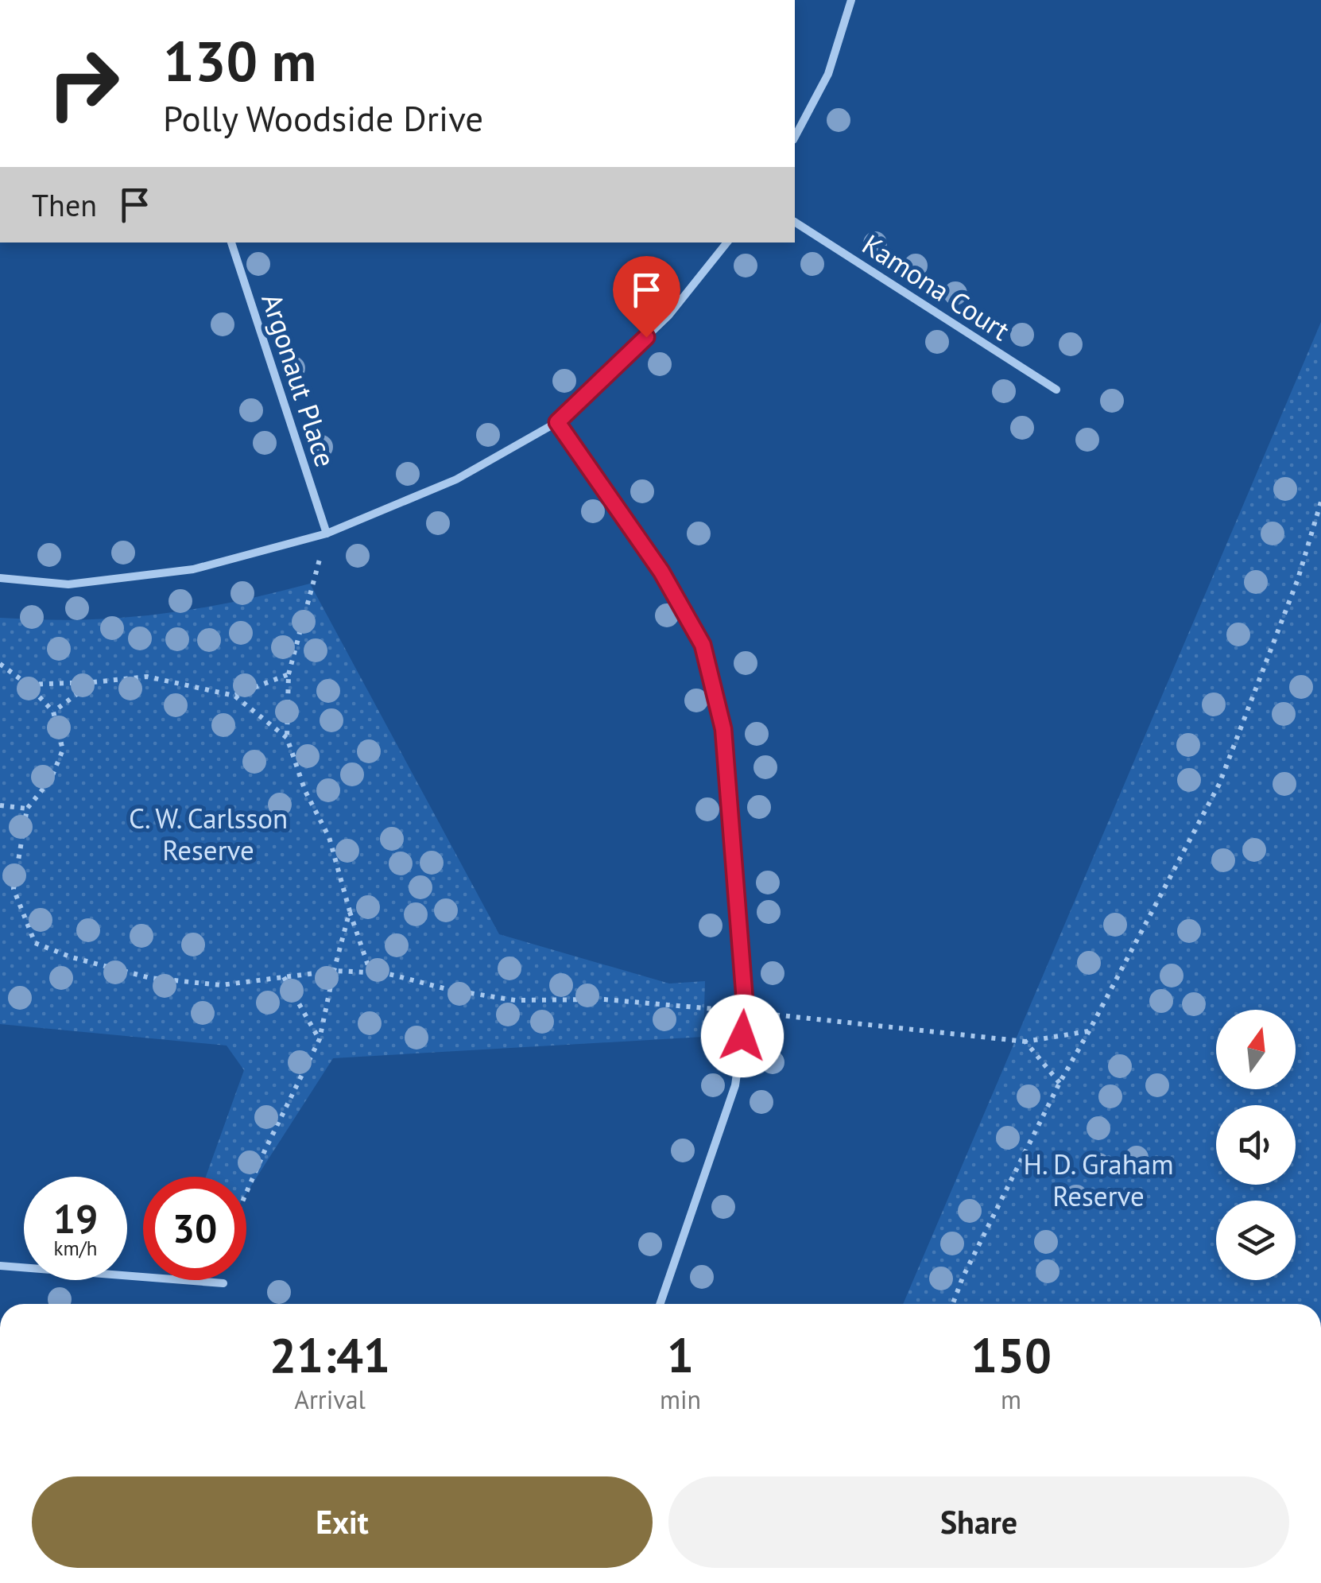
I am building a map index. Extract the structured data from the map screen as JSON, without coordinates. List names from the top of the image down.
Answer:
{
  "streets": {
    "street": ["Kamona Court", "Argonaut Place"]
  },
  "parks": ["C. W. Carlsson Reserve", "H. D. Graham Reserve"],
  "north": "top",
  "page": {
    "turn": ["130 m", "Polly Woodside Drive"],
    "then": "Then",
    "speed": "19 km/h",
    "limit": "30",
    "eta": [
      "21:41",
      "Arrival",
      "1",
      "min",
      "150",
      "m"
    ],
    "buttons": ["Exit", "Share"]
  }
}
